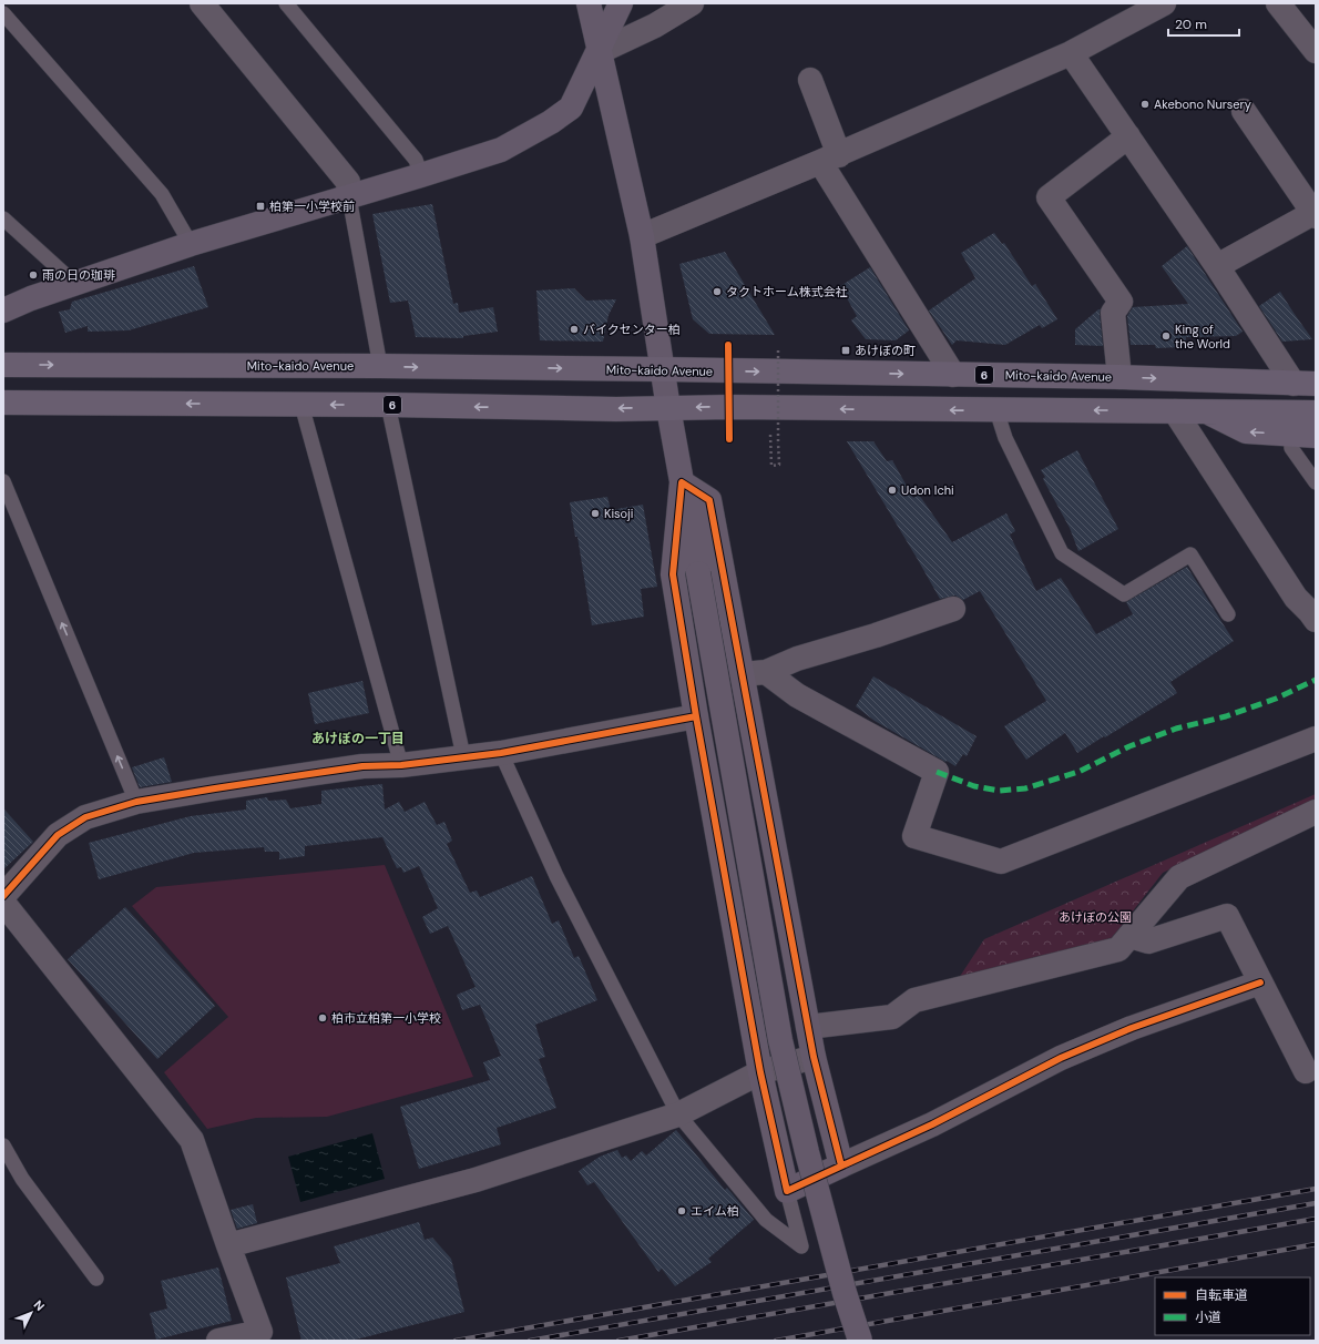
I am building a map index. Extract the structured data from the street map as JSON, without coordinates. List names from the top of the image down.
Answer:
{
  "streets": {
    "highway": ["Mito-kaido Avenue", "6"]
  },
  "districts": ["あけぼの一丁目"],
  "parks": ["あけぼの公園"],
  "places": {
    "other": [
      "Akebono Nursery",
      "雨の日の珈琲",
      "タクトホーム株式会社",
      "バイクセンター柏",
      "King of the World",
      "Udon Ichi",
      "Kisoji",
      "柏市立柏第一小学校",
      "エイム柏"
    ],
    "transit": ["柏第一小学校前", "あけぼの町"]
  },
  "legend": ["自転車道", "小道"],
  "scale_bar": "20 m",
  "north": "top right"
}
